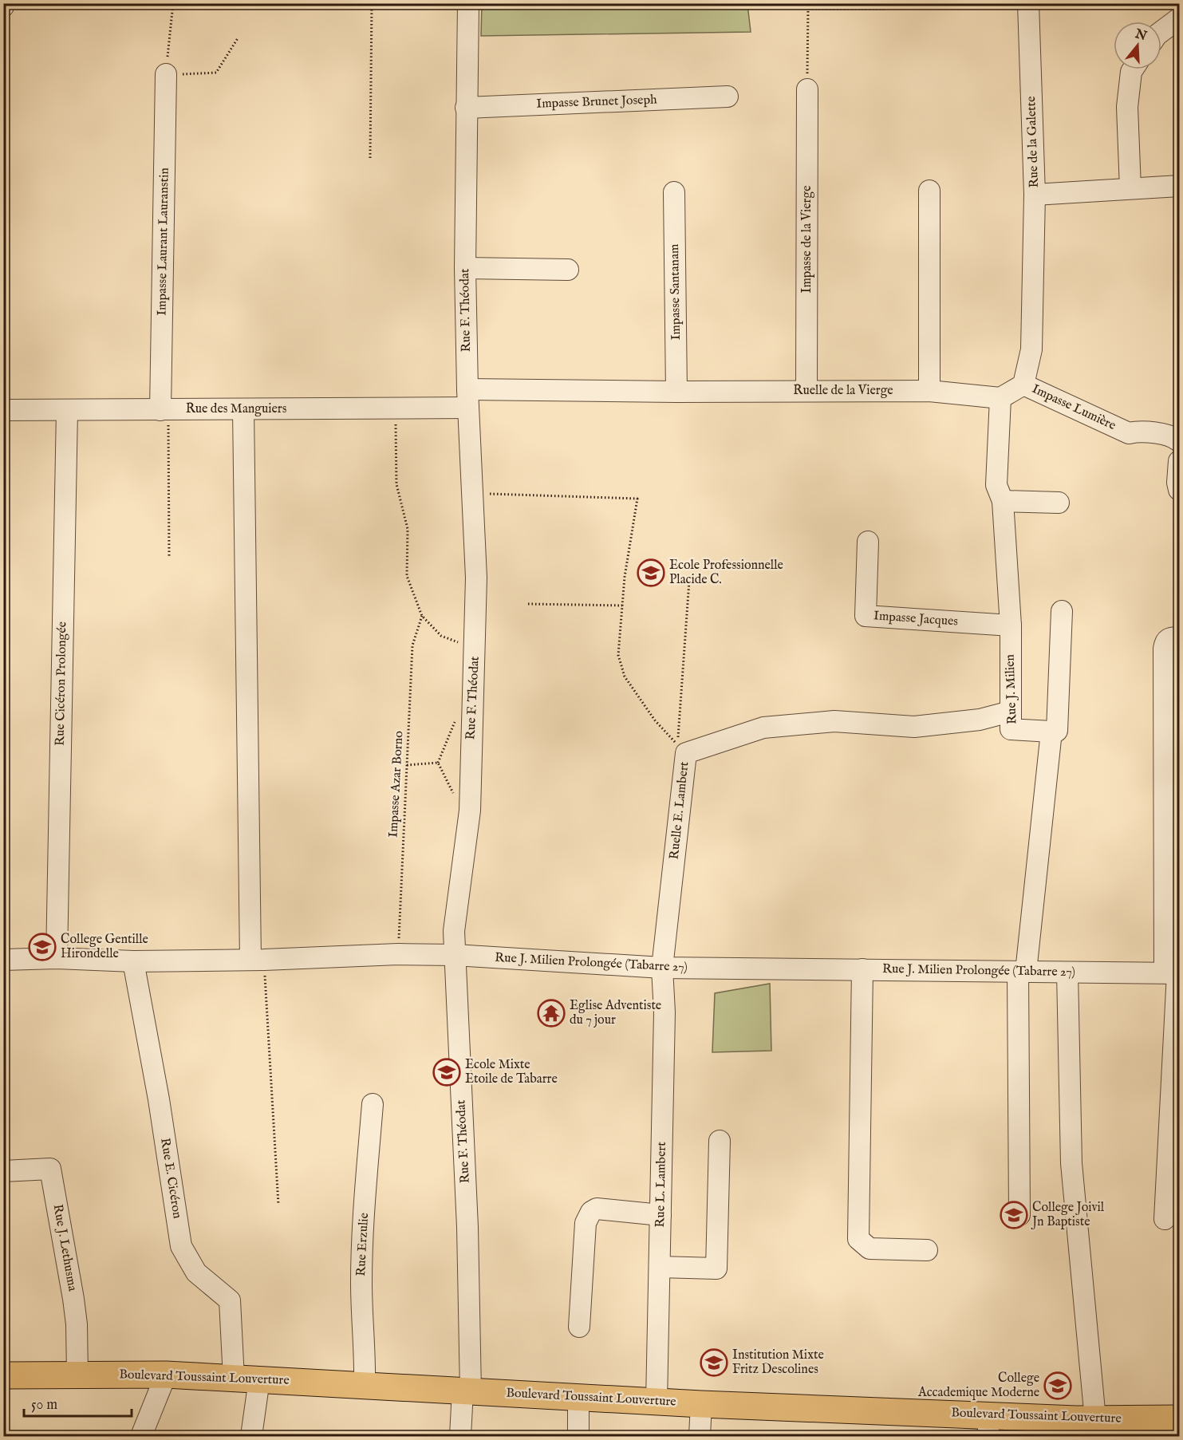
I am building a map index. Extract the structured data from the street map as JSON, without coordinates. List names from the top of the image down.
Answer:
{
  "streets": {
    "main road": ["Boulevard Toussaint Louverture"],
    "street": [
      "Impasse Brunet Joseph",
      "Rue de la Galette",
      "Impasse de la Vierge",
      "Impasse Laurant Lauranstin",
      "Impasse Santanam",
      "Rue F. Théodat",
      "Ruelle de la Vierge",
      "Impasse Lumière",
      "Rue des Manguiers",
      "Impasse Jacques",
      "Rue Cicéron Prolongée",
      "Rue J. Milien",
      "Ruelle E. Lambert",
      "Rue J. Milien Prolongée (Tabarre 27)",
      "Rue E. Cicéron",
      "Rue L. Lambert",
      "Rue Erzulie",
      "Rue J. Lethusma"
    ],
    "path": ["Impasse Azar Borno"]
  },
  "crossings": [
    ["Impasse Brunet Joseph", "Rue F. Théodat"],
    ["Impasse de la Vierge", "Ruelle de la Vierge"],
    ["Impasse Laurant Lauranstin", "Rue des Manguiers"],
    ["Impasse Santanam", "Ruelle de la Vierge"],
    ["Rue F. Théodat", "Ruelle de la Vierge"],
    ["Rue F. Théodat", "Rue des Manguiers"],
    ["Rue F. Théodat", "Rue J. Milien Prolongée (Tabarre 27)"],
    ["Rue F. Théodat", "Boulevard Toussaint Louverture"],
    ["Ruelle de la Vierge", "Rue des Manguiers"],
    ["Ruelle de la Vierge", "Rue J. Milien"],
    ["Rue des Manguiers", "Rue Cicéron Prolongée"],
    ["Impasse Jacques", "Rue J. Milien"],
    ["Rue Cicéron Prolongée", "Rue J. Milien Prolongée (Tabarre 27)"],
    ["Rue J. Milien", "Ruelle E. Lambert"],
    ["Impasse Azar Borno", "Rue J. Milien Prolongée (Tabarre 27)"],
    ["Ruelle E. Lambert", "Rue J. Milien Prolongée (Tabarre 27)"],
    ["Ruelle E. Lambert", "Rue L. Lambert"],
    ["Rue J. Milien Prolongée (Tabarre 27)", "Rue E. Cicéron"],
    ["Rue J. Milien Prolongée (Tabarre 27)", "Rue L. Lambert"],
    ["Rue E. Cicéron", "Boulevard Toussaint Louverture"],
    ["Rue L. Lambert", "Boulevard Toussaint Louverture"],
    ["Rue Erzulie", "Boulevard Toussaint Louverture"],
    ["Rue J. Lethusma", "Boulevard Toussaint Louverture"]
  ],
  "places": {
    "school or university": [
      "Ecole Professionnelle Placide C.",
      "College Gentille Hirondelle",
      "Ecole Mixte Etoile de Tabarre",
      "College Joivil Jn Baptiste",
      "Institution Mixte Fritz Descolines",
      "College Accademique Moderne"
    ],
    "temple": ["Eglise Adventiste du 7 jour"]
  },
  "scale_bar": "50 m",
  "north": "top"
}
